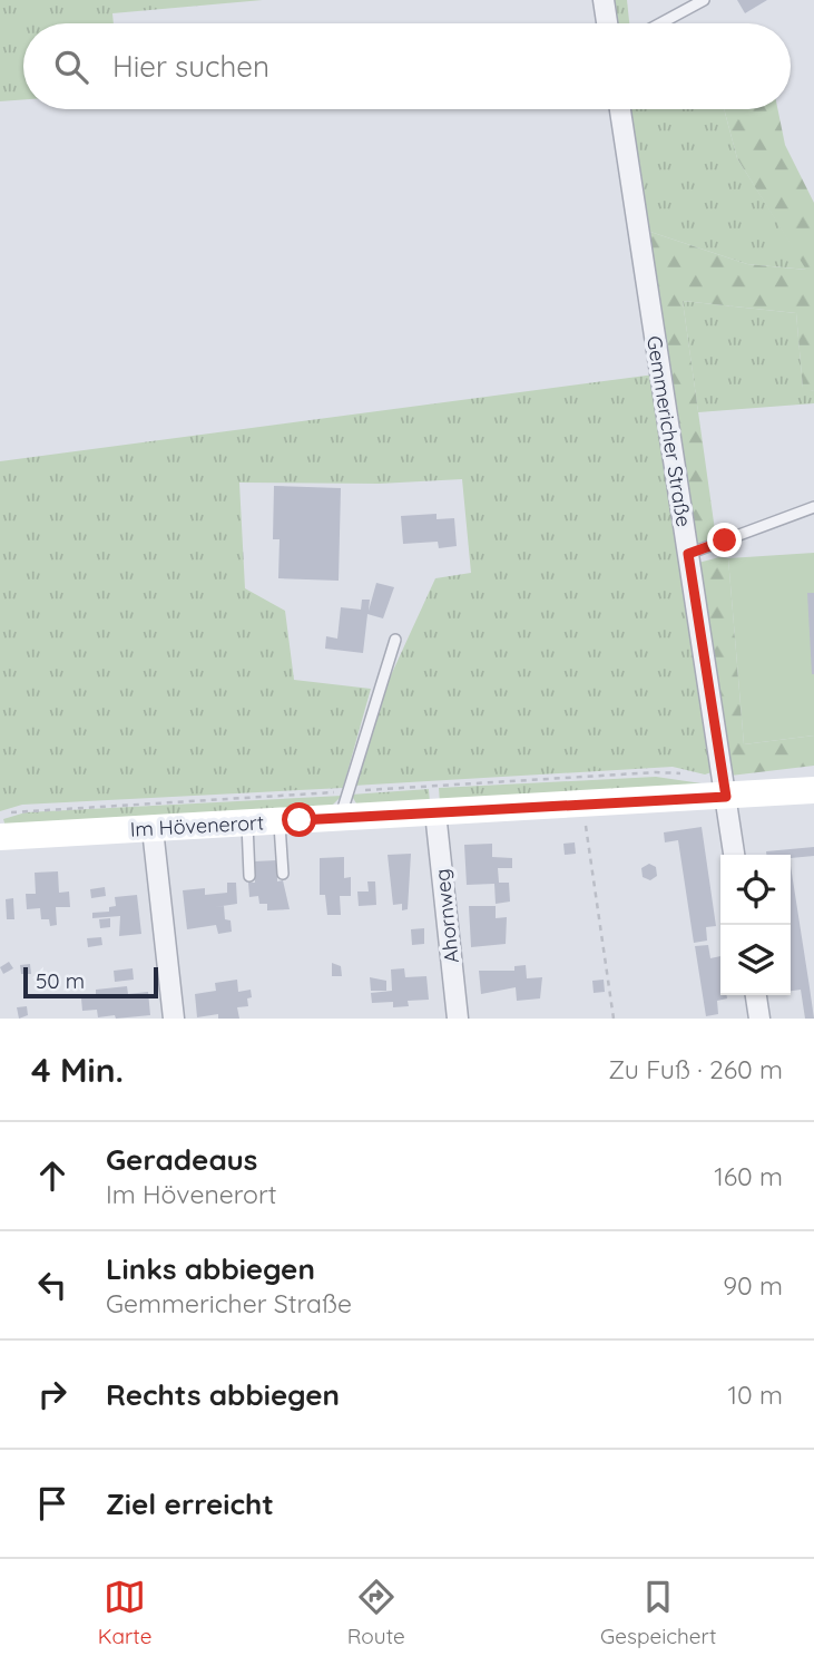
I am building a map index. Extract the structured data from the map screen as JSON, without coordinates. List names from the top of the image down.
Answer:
{
  "streets": {
    "main road": ["Im Hövenerort"],
    "street": ["Gemmericher Straße", "Ahornweg"]
  },
  "crossings": [
    ["Gemmericher Straße", "Im Hövenerort"],
    ["Im Hövenerort", "Ahornweg"]
  ],
  "scale_bar": "50 m",
  "page": {
    "search": "Hier suchen",
    "scale": "50 m",
    "heading": ["4 Min.", "Zu Fuß · 260 m"],
    "list": [
      ["Geradeaus", "Im Hövenerort", "160 m"],
      ["Links abbiegen", "Gemmericher Straße", "90 m"],
      ["Rechts abbiegen", "10 m"],
      "Ziel erreicht"
    ],
    "nav": ["Karte", "Route", "Gespeichert"]
  }
}
